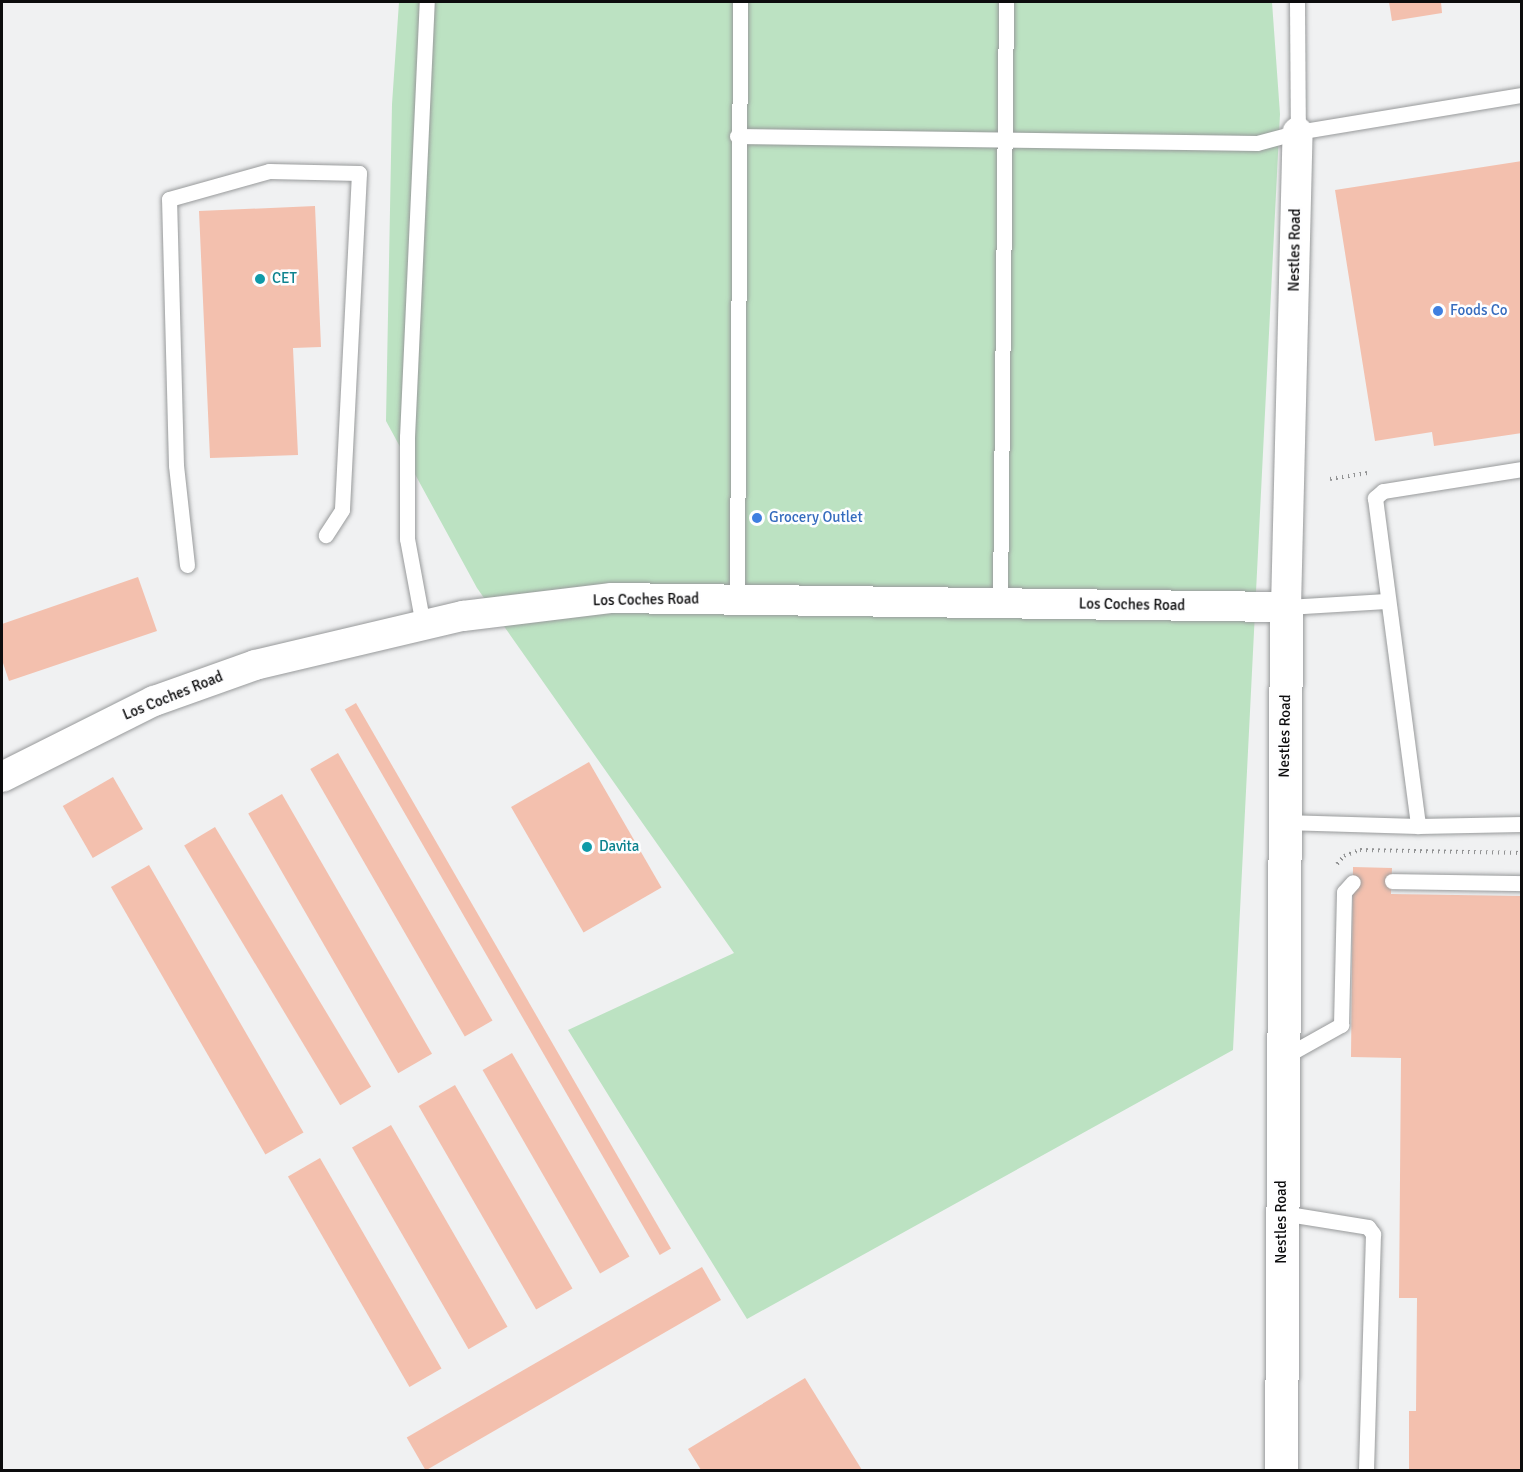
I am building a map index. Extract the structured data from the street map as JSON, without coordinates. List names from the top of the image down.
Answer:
{
  "streets": {
    "street": ["Nestles Road", "Los Coches Road"]
  },
  "crossings": [
    ["Nestles Road", "Los Coches Road"]
  ],
  "places": [
    "CET",
    "Foods Co",
    "Grocery Outlet",
    "Davita"
  ]
}
